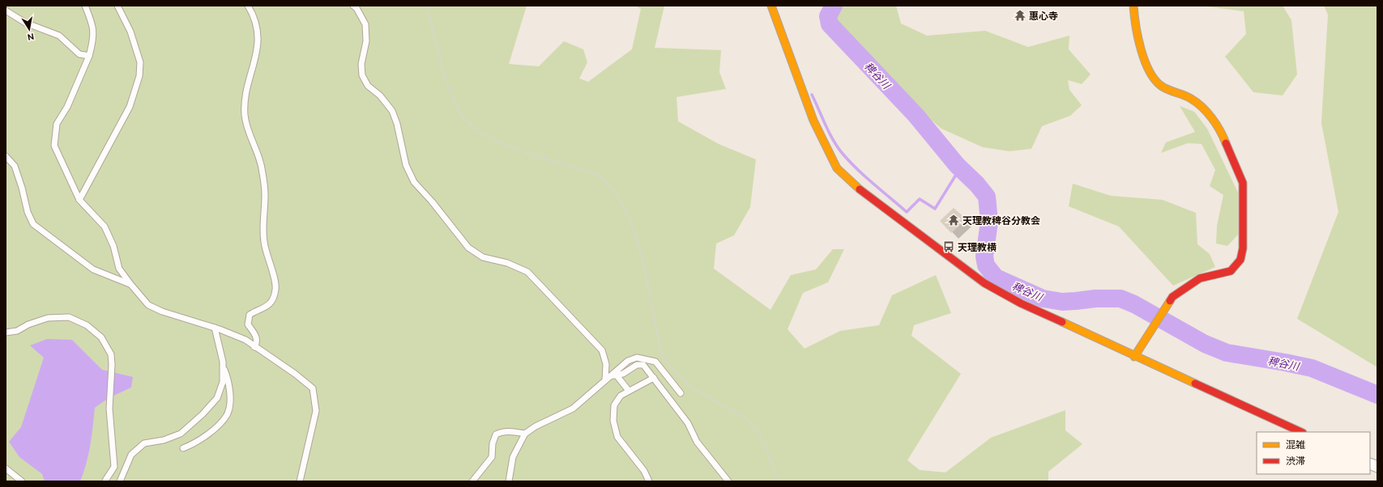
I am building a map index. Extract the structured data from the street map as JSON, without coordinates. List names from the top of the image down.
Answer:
{
  "water": ["稗谷川"],
  "places": {
    "temple": ["惠心寺", "天理教稗谷分教会"],
    "bus stop": ["天理教横"]
  },
  "legend": ["混雑", "渋滞"],
  "north": "bottom"
}
